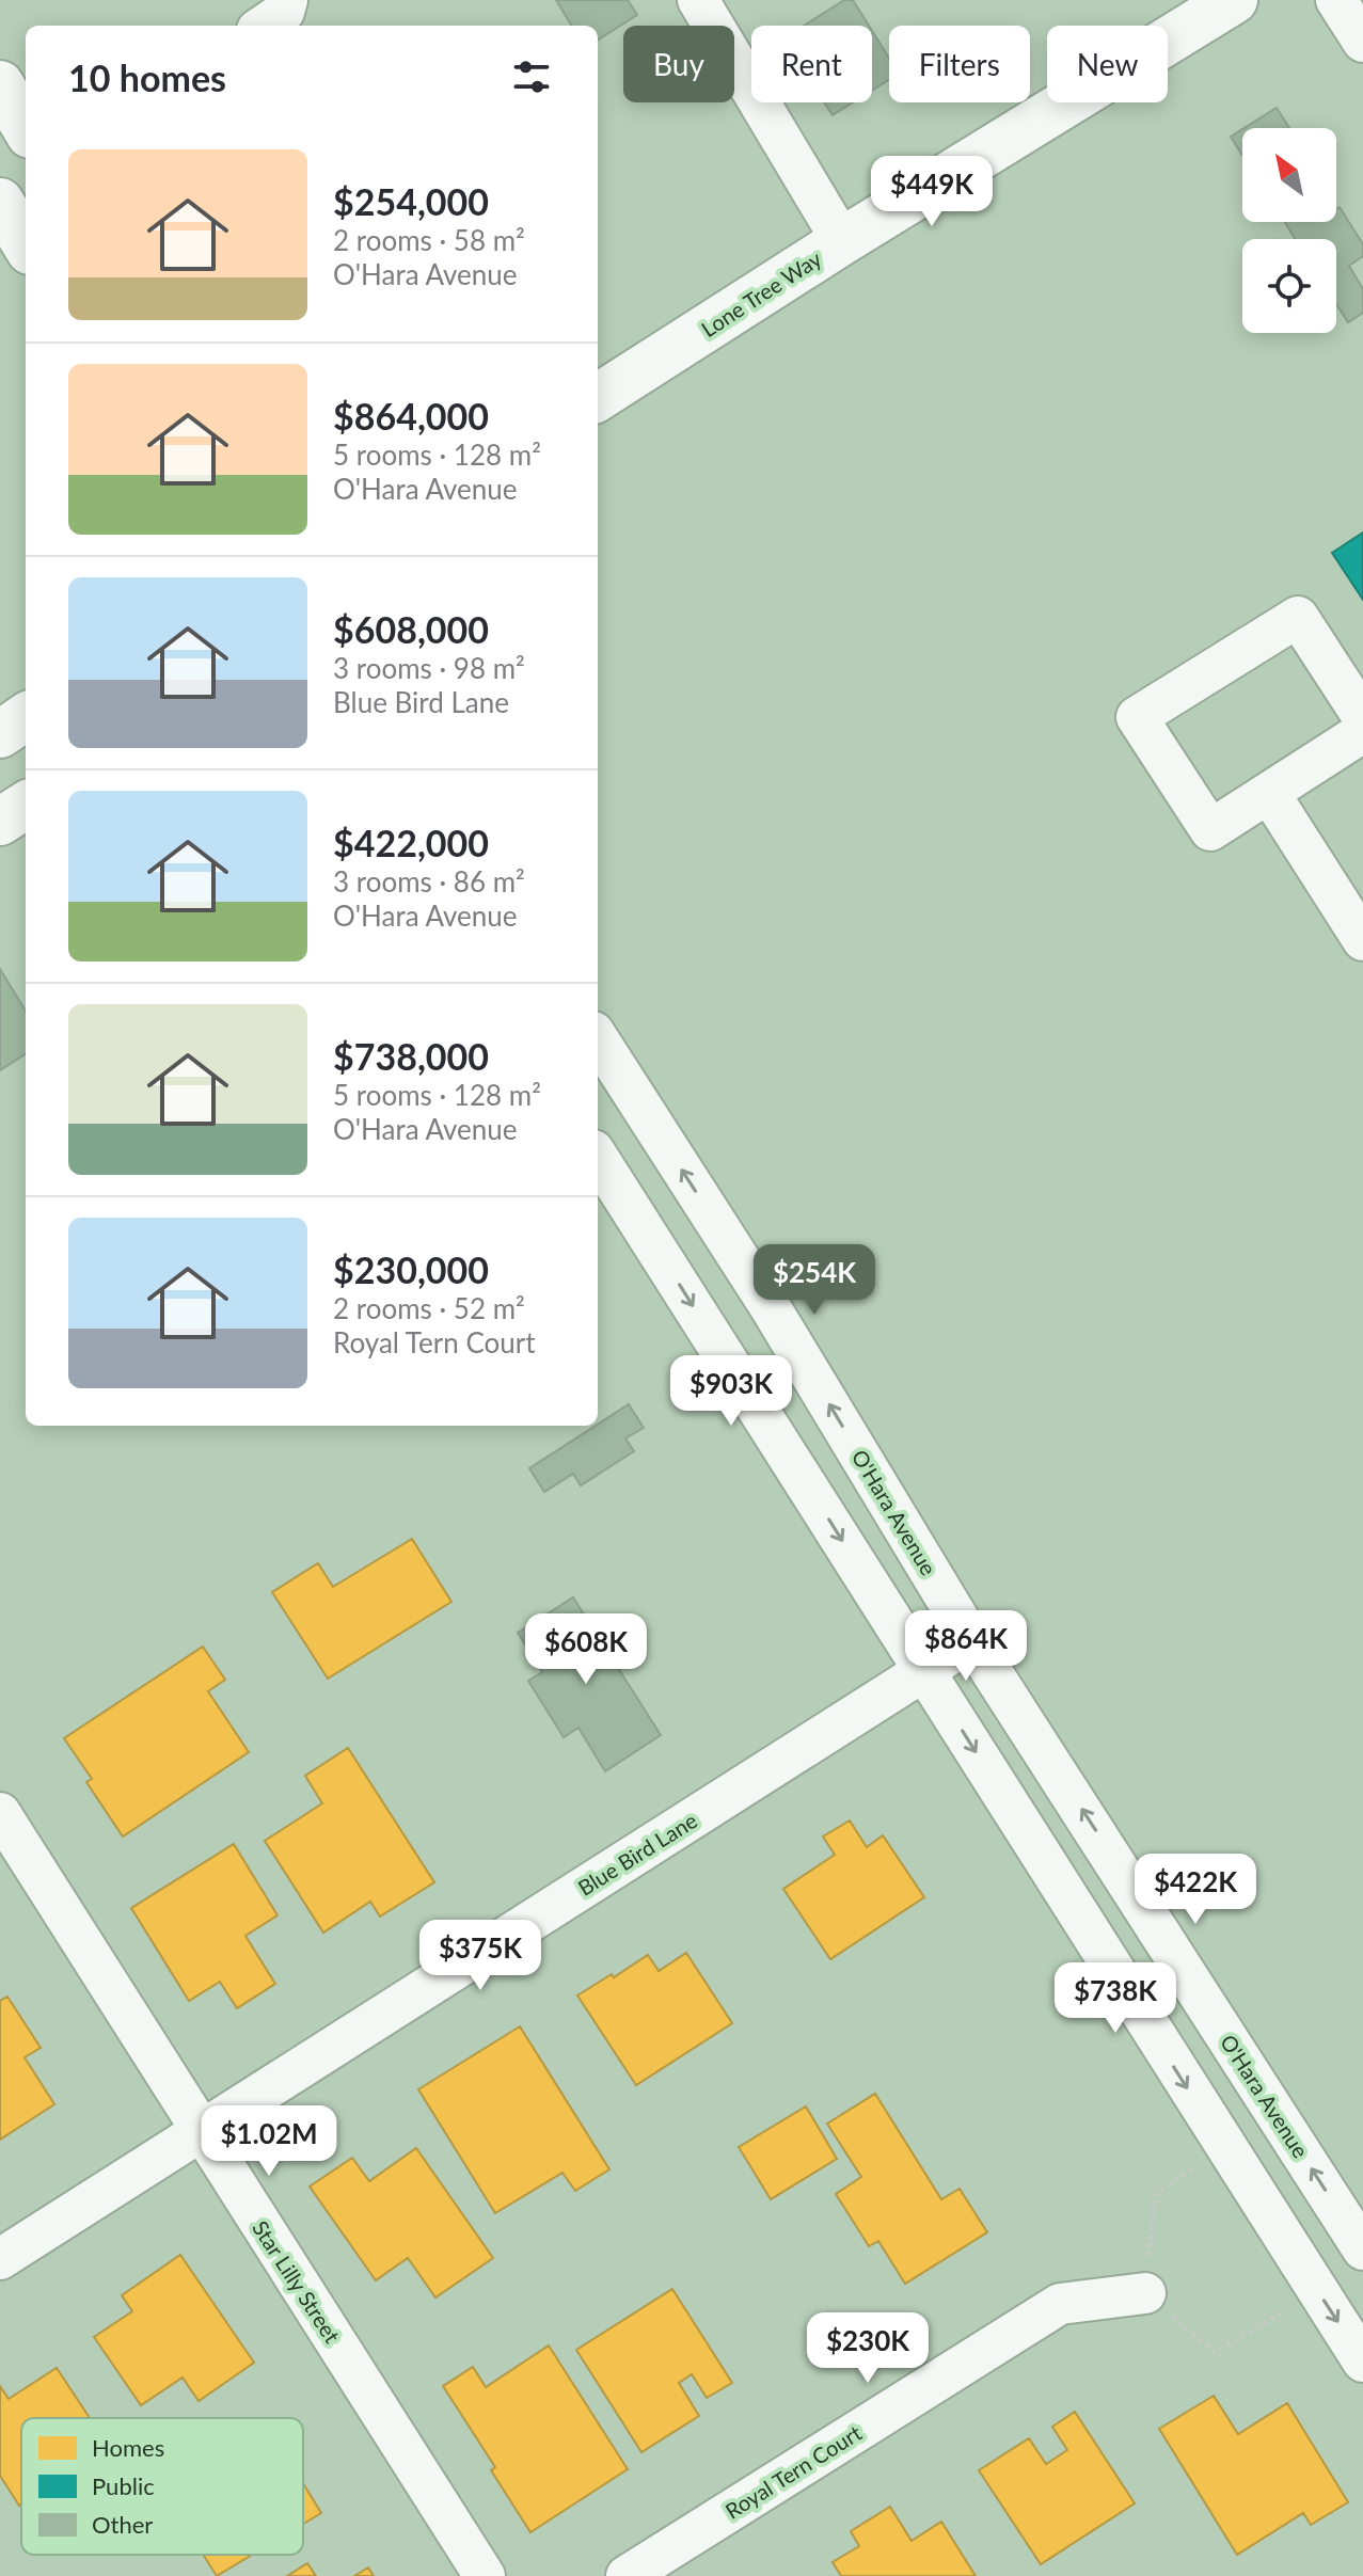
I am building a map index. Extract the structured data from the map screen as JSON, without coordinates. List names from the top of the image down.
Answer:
{
  "streets": {
    "main road": ["Lone Tree Way"],
    "street": [
      "O'Hara Avenue",
      "Blue Bird Lane",
      "Star Lilly Street",
      "Royal Tern Court"
    ]
  },
  "crossings": [
    ["O'Hara Avenue", "Blue Bird Lane"],
    ["Blue Bird Lane", "Star Lilly Street"]
  ],
  "legend": ["Homes", "Public", "Other"],
  "north": "top left",
  "page": {
    "chip": [
      "Buy",
      "Rent",
      "Filters",
      "New"
    ],
    "heading": "10 homes",
    "list": [
      {
        "name": "$254,000",
        "note": "2 rooms · 58 m² · O'Hara Avenue"
      },
      {
        "name": "$864,000",
        "note": "5 rooms · 128 m² · O'Hara Avenue"
      },
      {
        "name": "$608,000",
        "note": "3 rooms · 98 m² · Blue Bird Lane"
      },
      {
        "name": "$422,000",
        "note": "3 rooms · 86 m² · O'Hara Avenue"
      },
      {
        "name": "$738,000",
        "note": "5 rooms · 128 m² · O'Hara Avenue"
      },
      {
        "name": "$230,000",
        "note": "2 rooms · 52 m² · Royal Tern Court"
      }
    ],
    "price": [
      "$449K",
      "$254K",
      "$903K",
      "$864K",
      "$608K",
      "$422K",
      "$375K",
      "$738K",
      "$1.02M",
      "$230K"
    ]
  }
}
